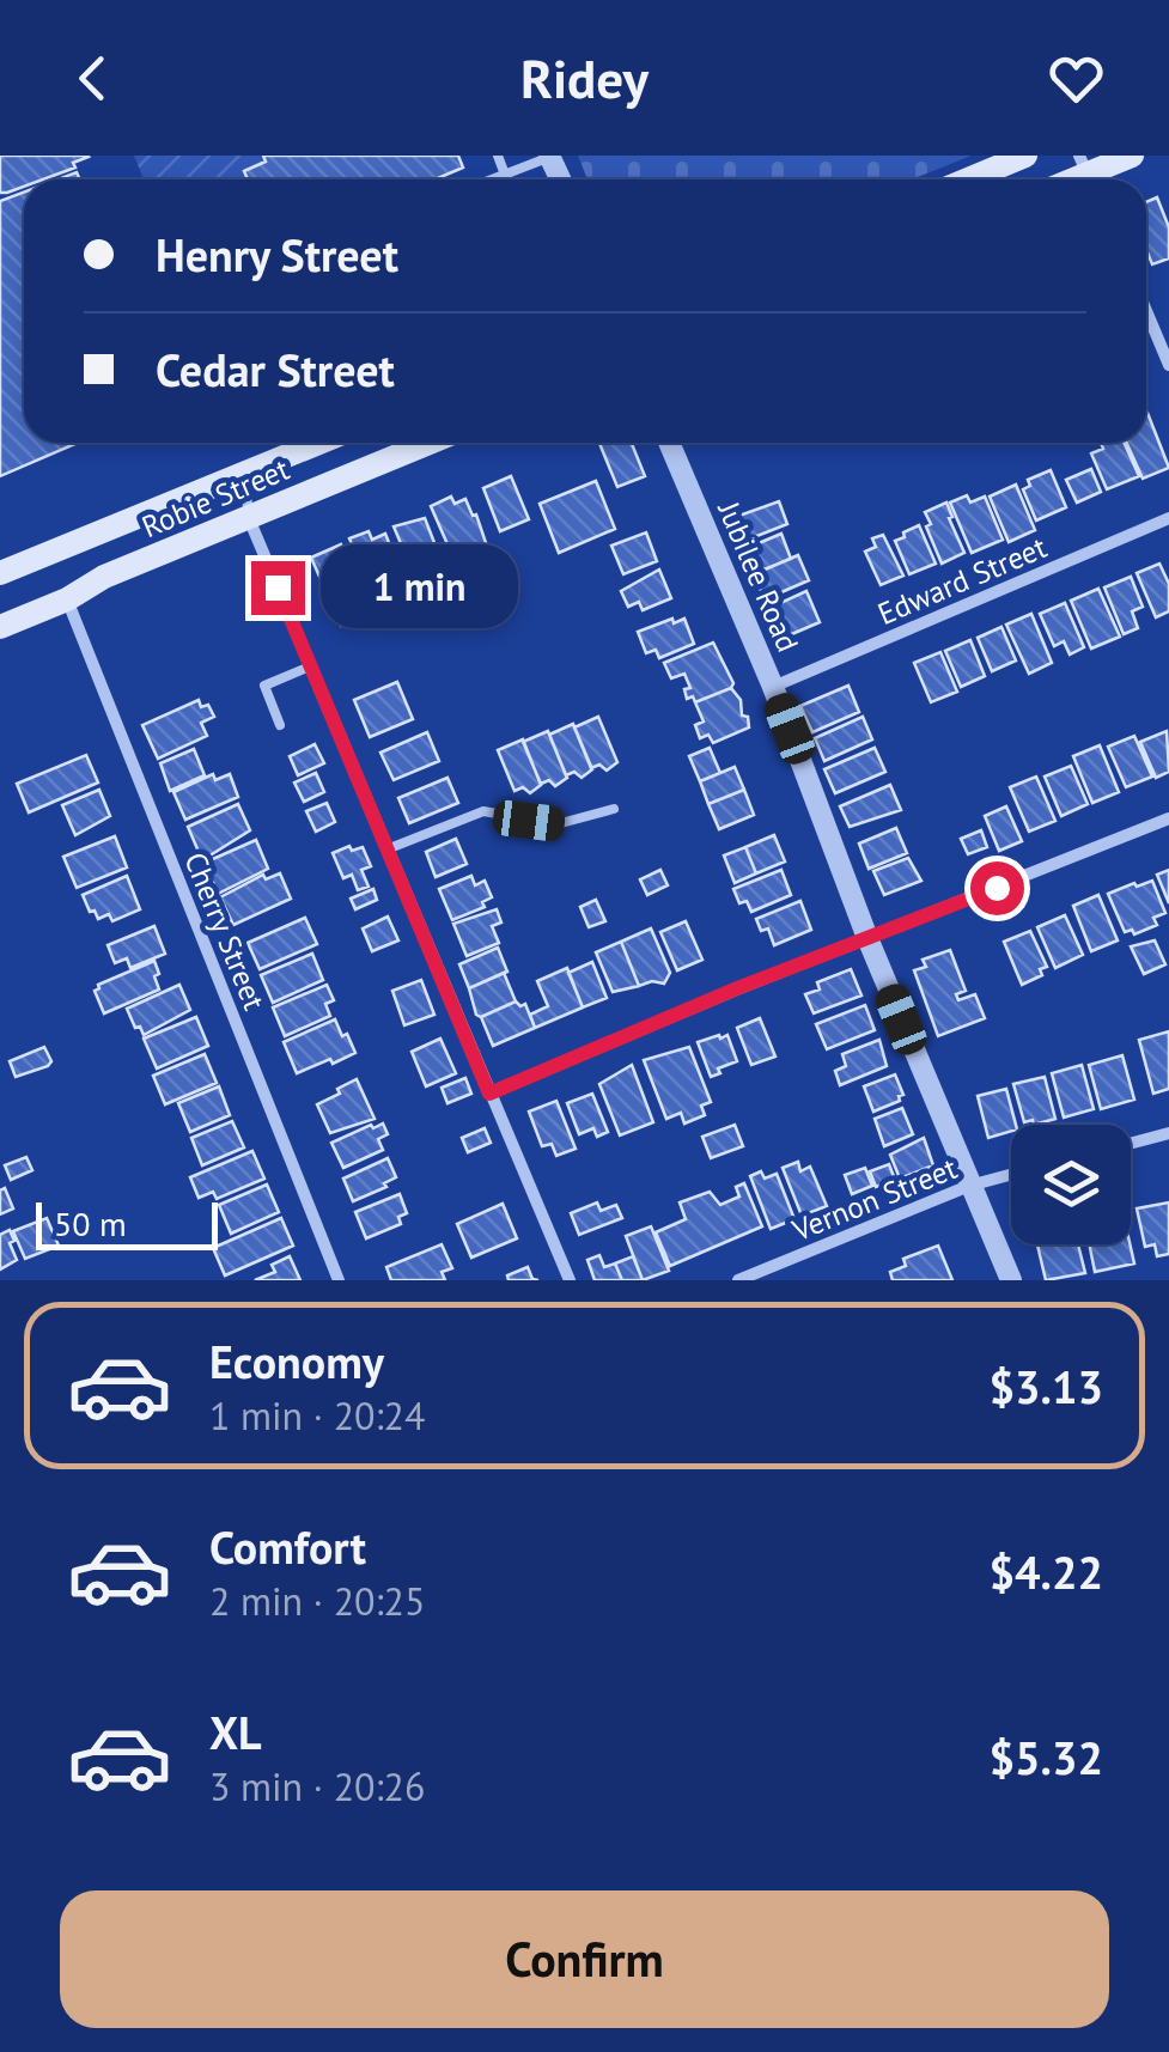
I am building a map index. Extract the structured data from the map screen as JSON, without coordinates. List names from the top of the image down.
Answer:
{
  "streets": {
    "main road": ["Robie Street"],
    "street": [
      "Jubilee Road",
      "Edward Street",
      "Cherry Street",
      "Vernon Street"
    ]
  },
  "crossings": [
    ["Robie Street", "Cherry Street"],
    ["Jubilee Road", "Edward Street"],
    ["Jubilee Road", "Vernon Street"]
  ],
  "scale_bar": "50 m",
  "page": {
    "header": "Ridey",
    "banner": ["Henry Street", "Cedar Street"],
    "bubble": "1 min",
    "scale": "50 m",
    "list": [
      {
        "name": "Economy",
        "note": "1 min · 20:24",
        "value": "$3.13"
      },
      {
        "name": "Comfort",
        "note": "2 min · 20:25",
        "value": "$4.22"
      },
      {
        "name": "XL",
        "note": "3 min · 20:26",
        "value": "$5.32"
      }
    ],
    "buttons": "Confirm"
  }
}
